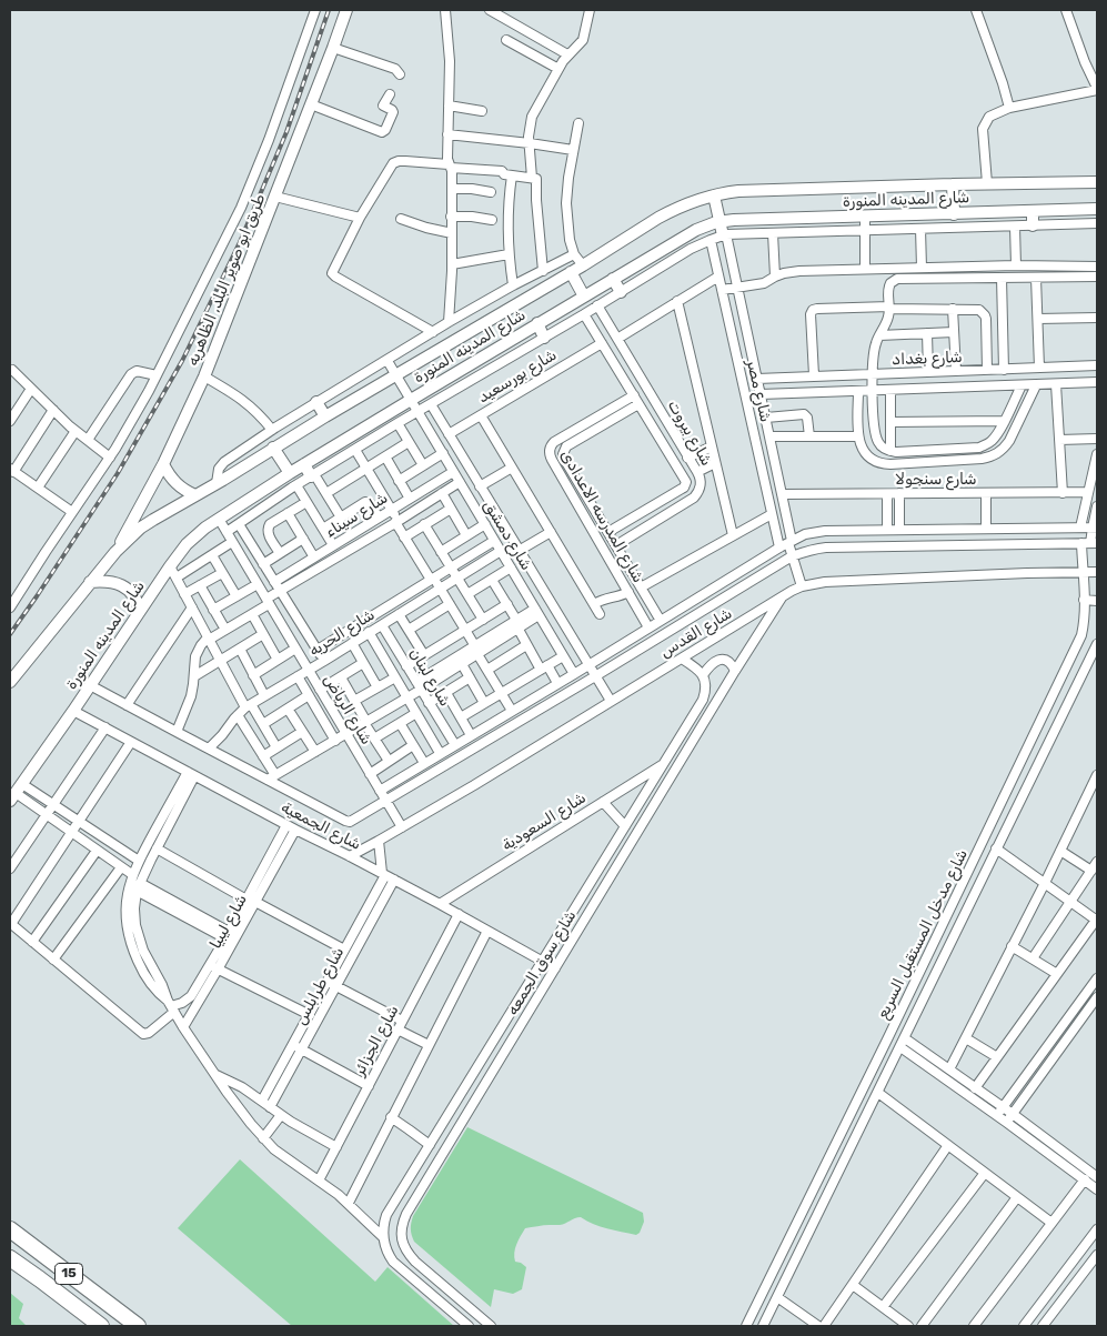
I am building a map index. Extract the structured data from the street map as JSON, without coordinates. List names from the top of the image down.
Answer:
{
  "streets": {
    "highway": ["15"],
    "main road": ["شارع المدينه المنورة", "طريق ابو صوير البلد, الظاهريه"],
    "street": [
      "شارع بغداد",
      "شارع بورسعيد",
      "شارع مصر",
      "شارع بيروت",
      "شارع سنجولا",
      "شارع سيناء",
      "شارع المدرسه الاعدادى",
      "شارع دمشق",
      "شارع الحريه",
      "شارع القدس",
      "شارع لبنان",
      "شارع الرياض",
      "شارع السعودية",
      "شارع الجمعية",
      "شارع ليبيا",
      "شارع مدخل المستقبل السريع",
      "شارع سوق الجمعه",
      "شارع طرابلس",
      "شارع الجزائر"
    ]
  },
  "crossings": [
    ["شارع المدينه المنورة", "طريق ابو صوير البلد, الظاهريه"],
    ["شارع المدينه المنورة", "شارع دمشق"],
    ["شارع المدينه المنورة", "شارع الرياض"],
    ["شارع المدينه المنورة", "شارع الجمعية"],
    ["شارع بغداد", "شارع مصر"],
    ["شارع بورسعيد", "شارع بيروت"],
    ["شارع بورسعيد", "شارع دمشق"],
    ["شارع مصر", "شارع سنجولا"],
    ["شارع مصر", "شارع القدس"],
    ["شارع بيروت", "شارع المدرسه الاعدادى"],
    ["شارع سيناء", "شارع دمشق"],
    ["شارع سيناء", "شارع الرياض"],
    ["شارع دمشق", "شارع الحريه"],
    ["شارع دمشق", "شارع القدس"],
    ["شارع الحريه", "شارع لبنان"],
    ["شارع الحريه", "شارع الرياض"],
    ["شارع الحريه", "شارع الجمعية"],
    ["شارع القدس", "شارع لبنان"],
    ["شارع القدس", "شارع الرياض"],
    ["شارع القدس", "شارع الجمعية"],
    ["شارع القدس", "شارع مدخل المستقبل السريع"],
    ["شارع القدس", "شارع سوق الجمعه"],
    ["شارع الرياض", "شارع الجمعية"],
    ["شارع السعودية", "شارع الجمعية"],
    ["شارع السعودية", "شارع سوق الجمعه"],
    ["شارع الجمعية", "شارع ليبيا"],
    ["شارع الجمعية", "شارع سوق الجمعه"],
    ["شارع الجمعية", "شارع طرابلس"],
    ["شارع الجمعية", "شارع الجزائر"]
  ]
}
